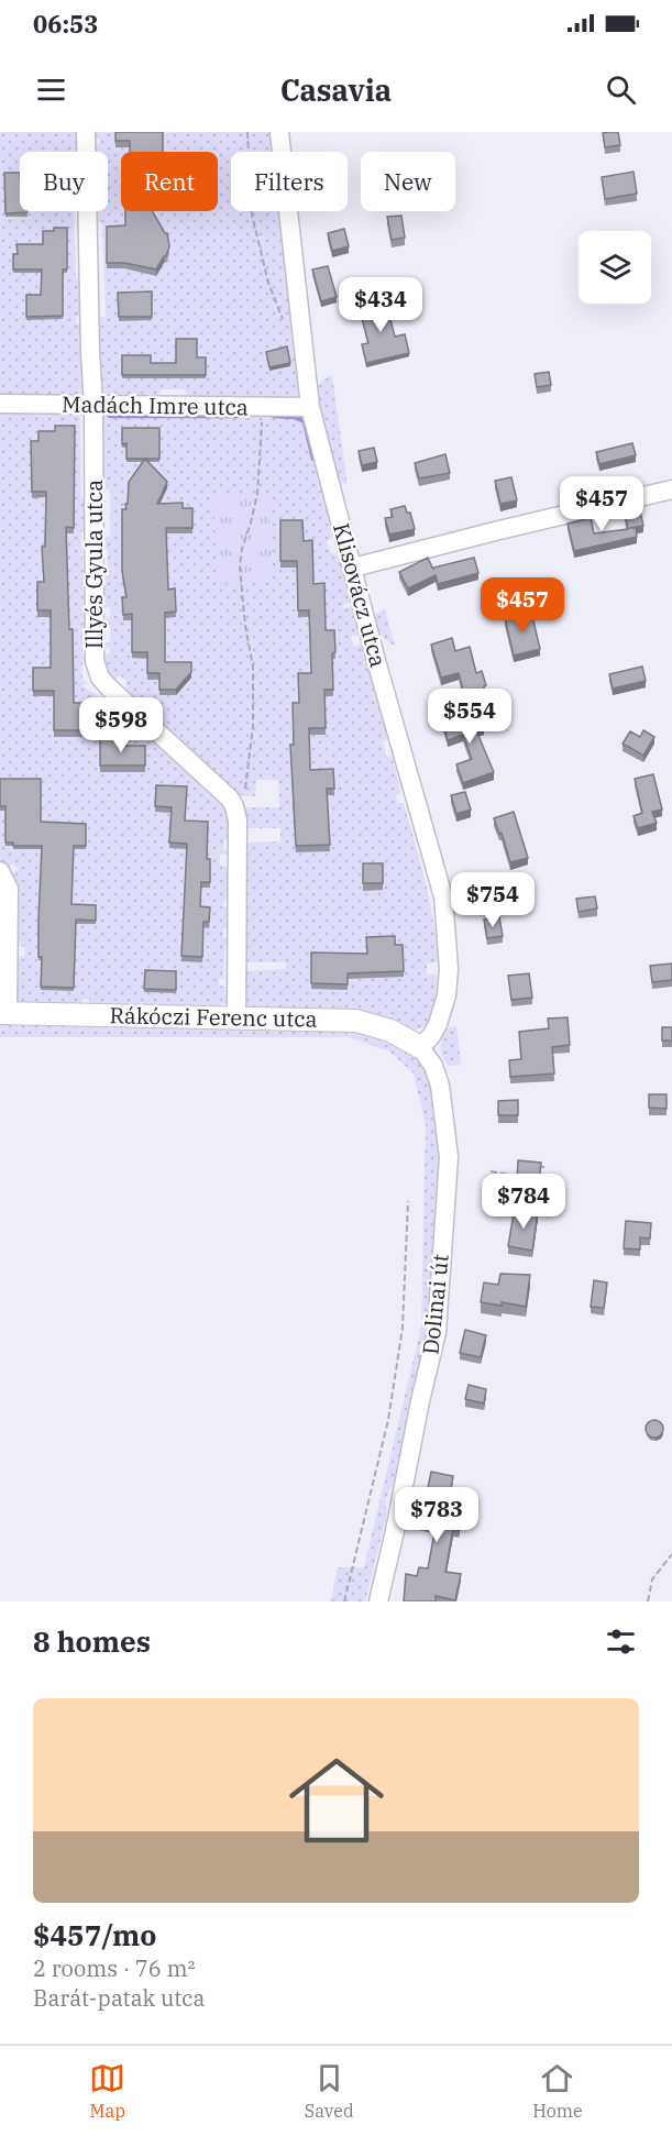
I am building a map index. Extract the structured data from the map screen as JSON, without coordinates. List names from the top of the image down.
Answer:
{
  "streets": {
    "street": [
      "Madách Imre utca",
      "Illyés Gyula utca",
      "Klisovácz utca",
      "Rákóczi Ferenc utca",
      "Dolinai út"
    ]
  },
  "crossings": [
    ["Madách Imre utca", "Illyés Gyula utca"],
    ["Madách Imre utca", "Klisovácz utca"],
    ["Illyés Gyula utca", "Rákóczi Ferenc utca"],
    ["Klisovácz utca", "Rákóczi Ferenc utca"],
    ["Klisovácz utca", "Dolinai út"],
    ["Rákóczi Ferenc utca", "Dolinai út"]
  ],
  "page": {
    "status": "06:53",
    "header": "Casavia",
    "chip": [
      "Buy",
      "Rent",
      "Filters",
      "New"
    ],
    "price": [
      "$434",
      "$457",
      "$457",
      "$554",
      "$598",
      "$754",
      "$784",
      "$783"
    ],
    "heading": "8 homes",
    "list": [
      {
        "name": "$457/mo",
        "note": "2 rooms · 76 m² · Barát-patak utca"
      }
    ],
    "tabs": ["Map", "Saved", "Home"]
  }
}
